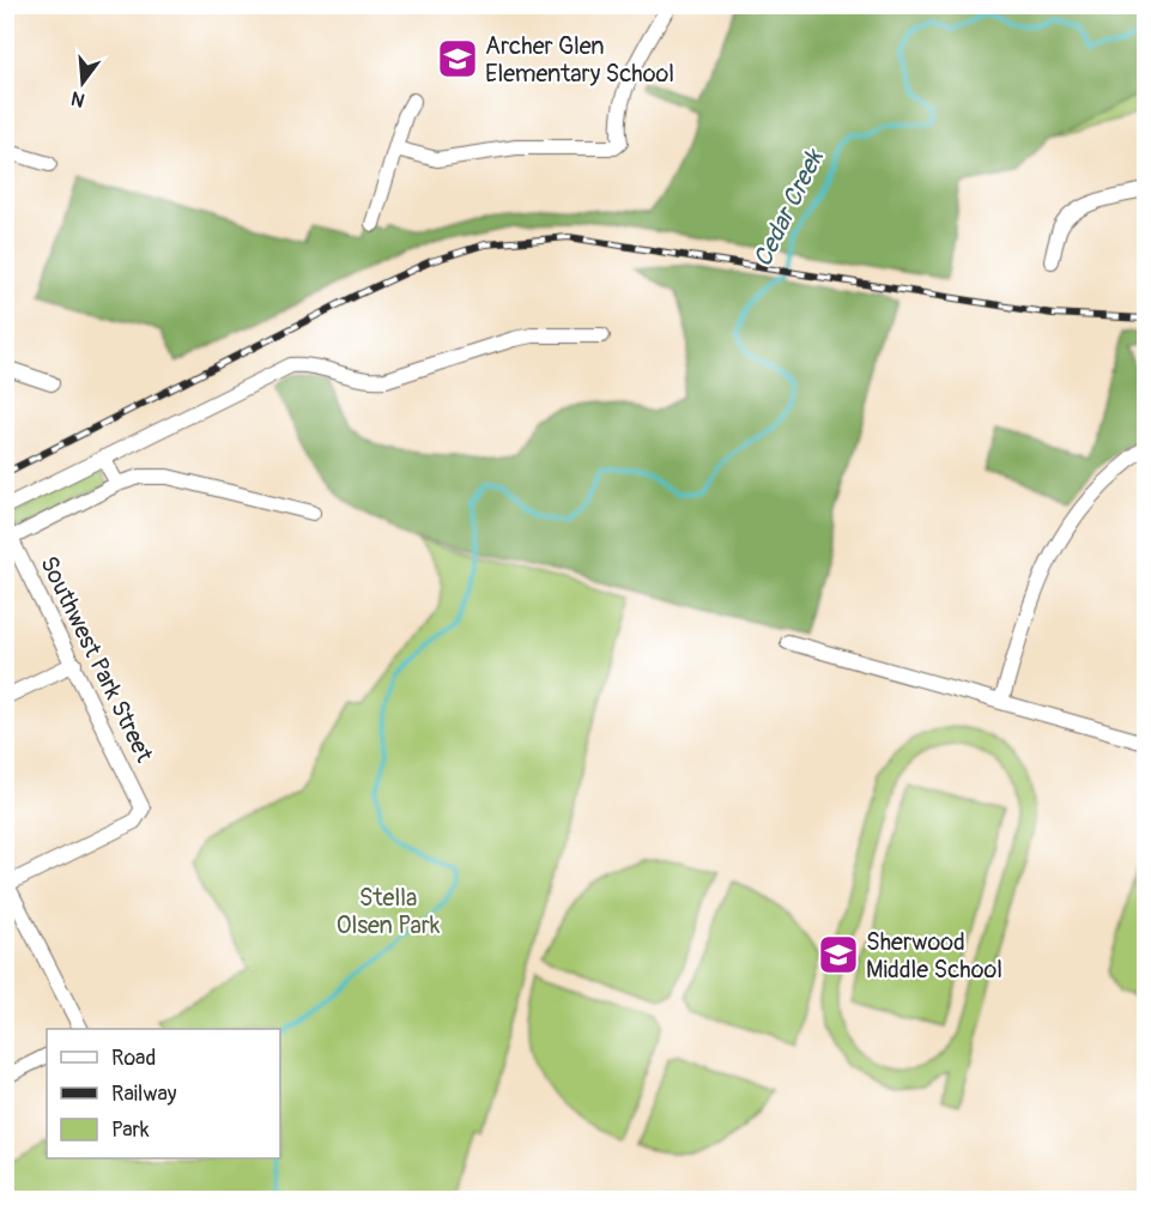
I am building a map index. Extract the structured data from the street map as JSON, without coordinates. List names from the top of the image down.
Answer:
{
  "streets": {
    "street": ["Southwest Park Street"]
  },
  "water": ["Cedar Creek"],
  "parks": ["Stella Olsen Park"],
  "places": {
    "school or university": ["Archer Glen Elementary School", "Sherwood Middle School"]
  },
  "legend": ["Road", "Railway", "Park"],
  "north": "bottom"
}
